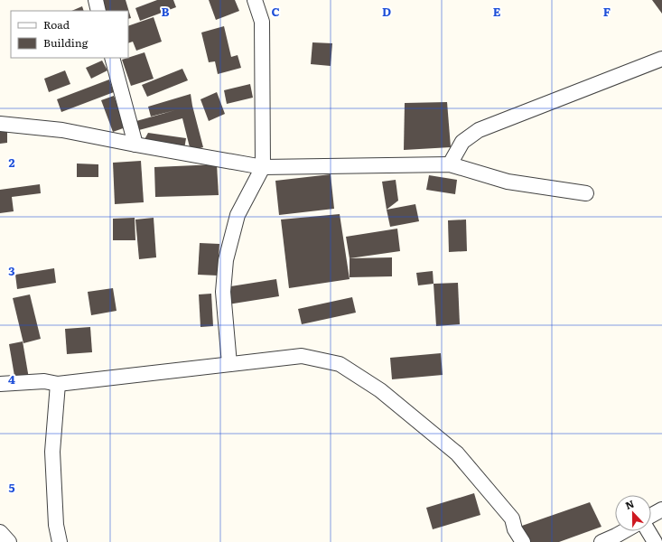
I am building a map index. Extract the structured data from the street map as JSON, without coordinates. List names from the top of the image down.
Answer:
{
  "legend": ["Road", "Building"],
  "north": "top",
  "grid": {
    "columns": [
      "B",
      "C",
      "D",
      "E",
      "F"
    ],
    "rows": [
      "2",
      "3",
      "4",
      "5"
    ]
  }
}
